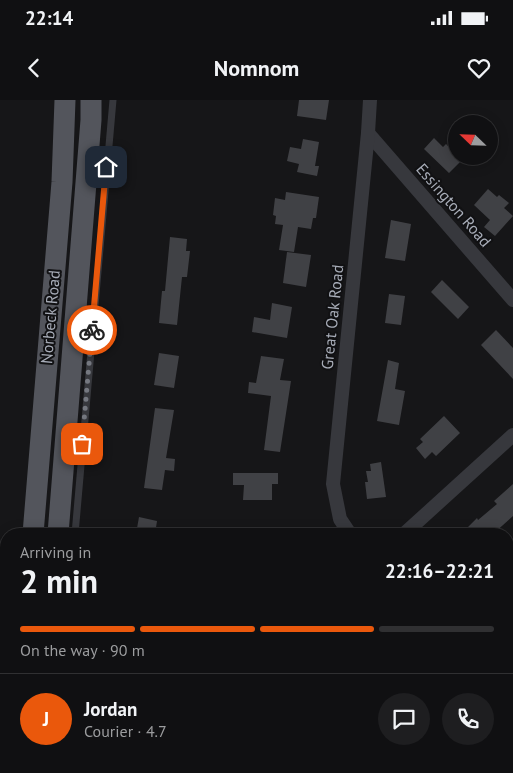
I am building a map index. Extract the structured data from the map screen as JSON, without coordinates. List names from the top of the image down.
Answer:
{
  "streets": {
    "main road": ["Norbeck Road"],
    "street": ["Essington Road", "Great Oak Road"]
  },
  "crossings": [
    ["Essington Road", "Great Oak Road"]
  ],
  "north": "top left",
  "page": {
    "status": "22:14",
    "header": "Nomnom",
    "heading": ["2 min", "Arriving in", "22:16–22:21"],
    "panel": ["Jordan", "Courier · 4.7"],
    "bar": "On the way · 90 m",
    "round": "J"
  }
}
